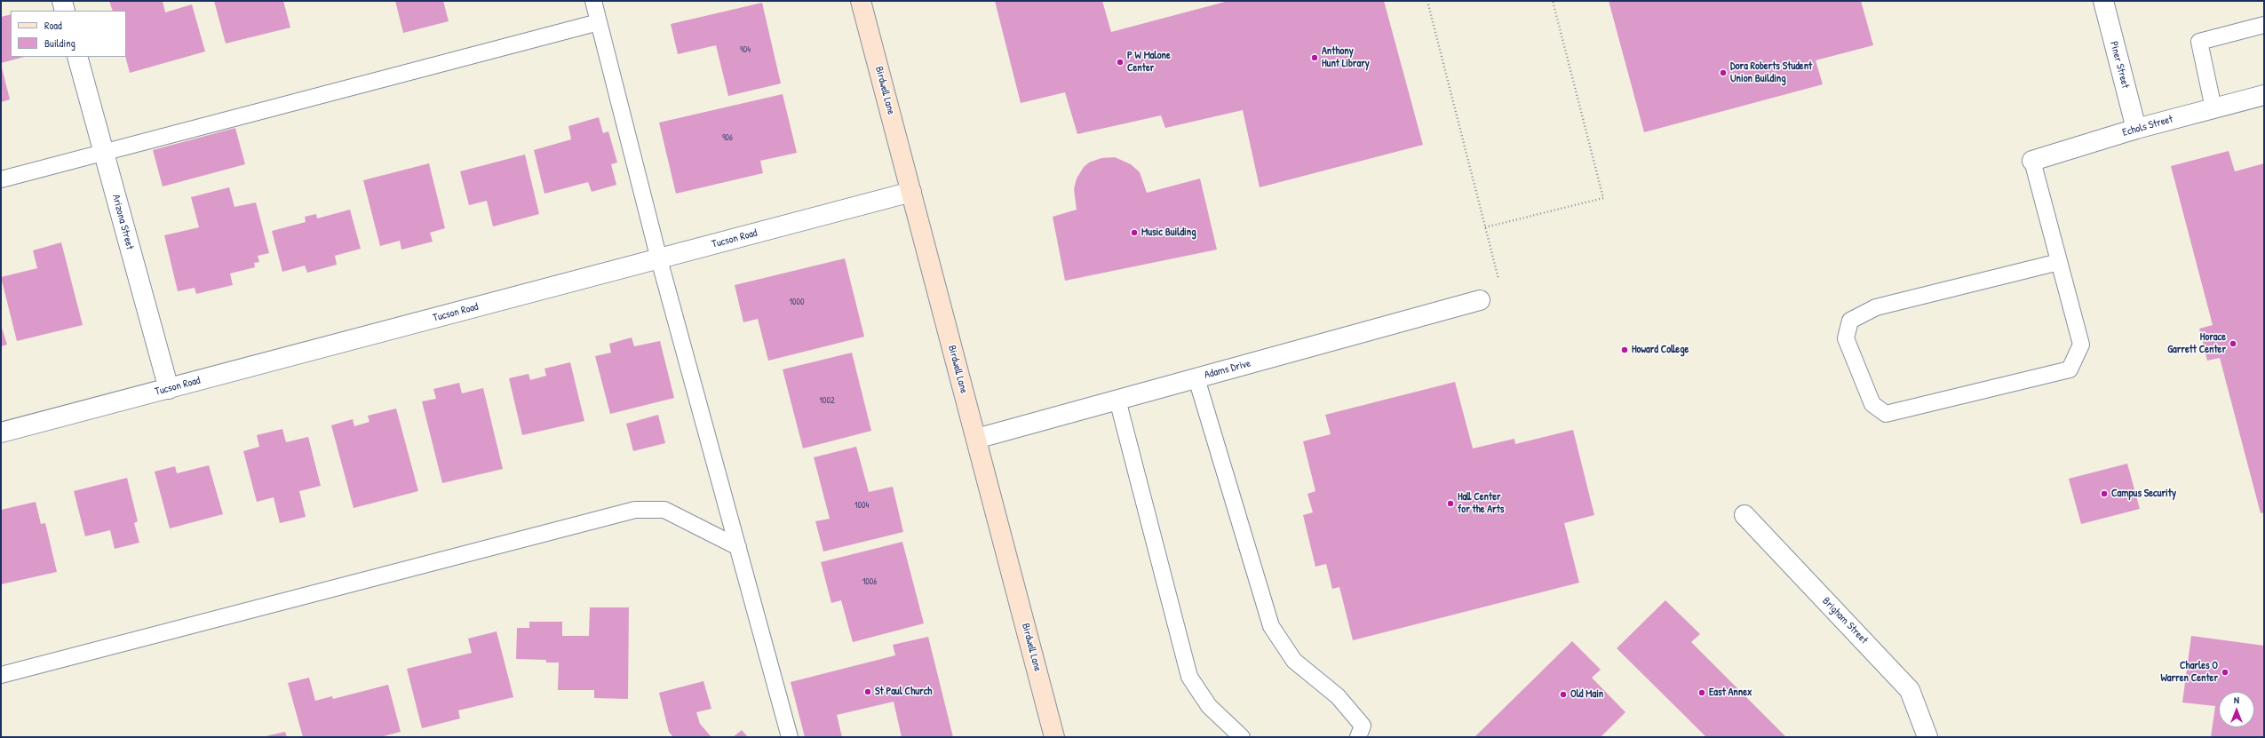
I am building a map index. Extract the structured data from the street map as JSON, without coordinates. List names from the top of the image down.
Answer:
{
  "streets": {
    "main road": ["Birdwell Lane"],
    "street": [
      "Piner Street",
      "Echols Street",
      "Arizona Street",
      "Tucson Road",
      "Adams Drive",
      "Brigham Street"
    ]
  },
  "crossings": [
    ["Piner Street", "Echols Street"],
    ["Birdwell Lane", "Tucson Road"],
    ["Birdwell Lane", "Adams Drive"],
    ["Arizona Street", "Tucson Road"]
  ],
  "places": [
    "Anthony Hunt Library",
    "P W Malone Center",
    "Dora Roberts Student Union Building",
    "Music Building",
    "Horace Garrett Center",
    "Howard College",
    "Campus Security",
    "Hall Center for the Arts",
    "Charles O Warren Center",
    "St Paul Church",
    "East Annex",
    "Old Main"
  ],
  "house_numbers": [
    "904",
    "906",
    "1000",
    "1002",
    "1004",
    "1006"
  ],
  "legend": ["Road", "Building"],
  "north": "top"
}
